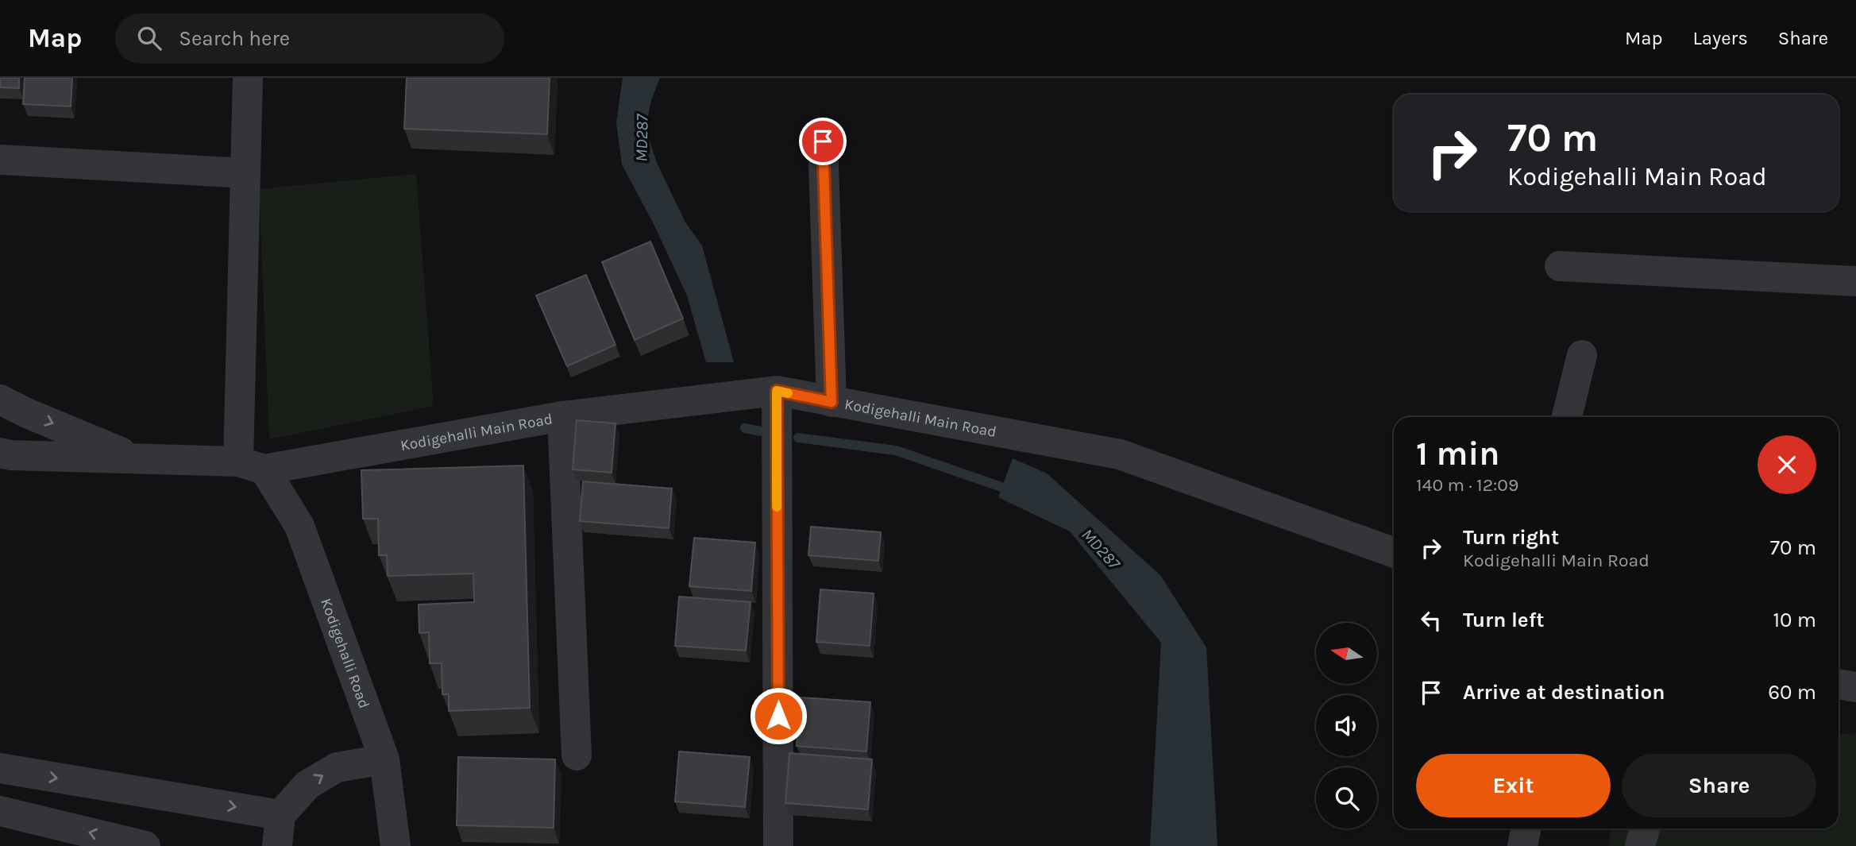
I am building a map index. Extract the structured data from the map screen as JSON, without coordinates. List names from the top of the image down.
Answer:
{
  "streets": {
    "street": ["Kodigehalli Main Road", "Kodigehalli Road"]
  },
  "crossings": [
    ["Kodigehalli Main Road", "Kodigehalli Road"]
  ],
  "water": ["MD287"],
  "north": "left",
  "page": {
    "header": "Map",
    "search": "Search here",
    "nav": ["Map", "Layers", "Share"],
    "turn": ["70 m", "Kodigehalli Main Road"],
    "heading": ["1 min", "140 m · 12:09"],
    "list": [
      {
        "name": "Turn right",
        "note": "Kodigehalli Main Road",
        "value": "70 m"
      },
      {
        "name": "Turn left",
        "value": "10 m"
      },
      {
        "name": "Arrive at destination",
        "value": "60 m"
      }
    ],
    "buttons": ["Exit", "Share"]
  }
}
